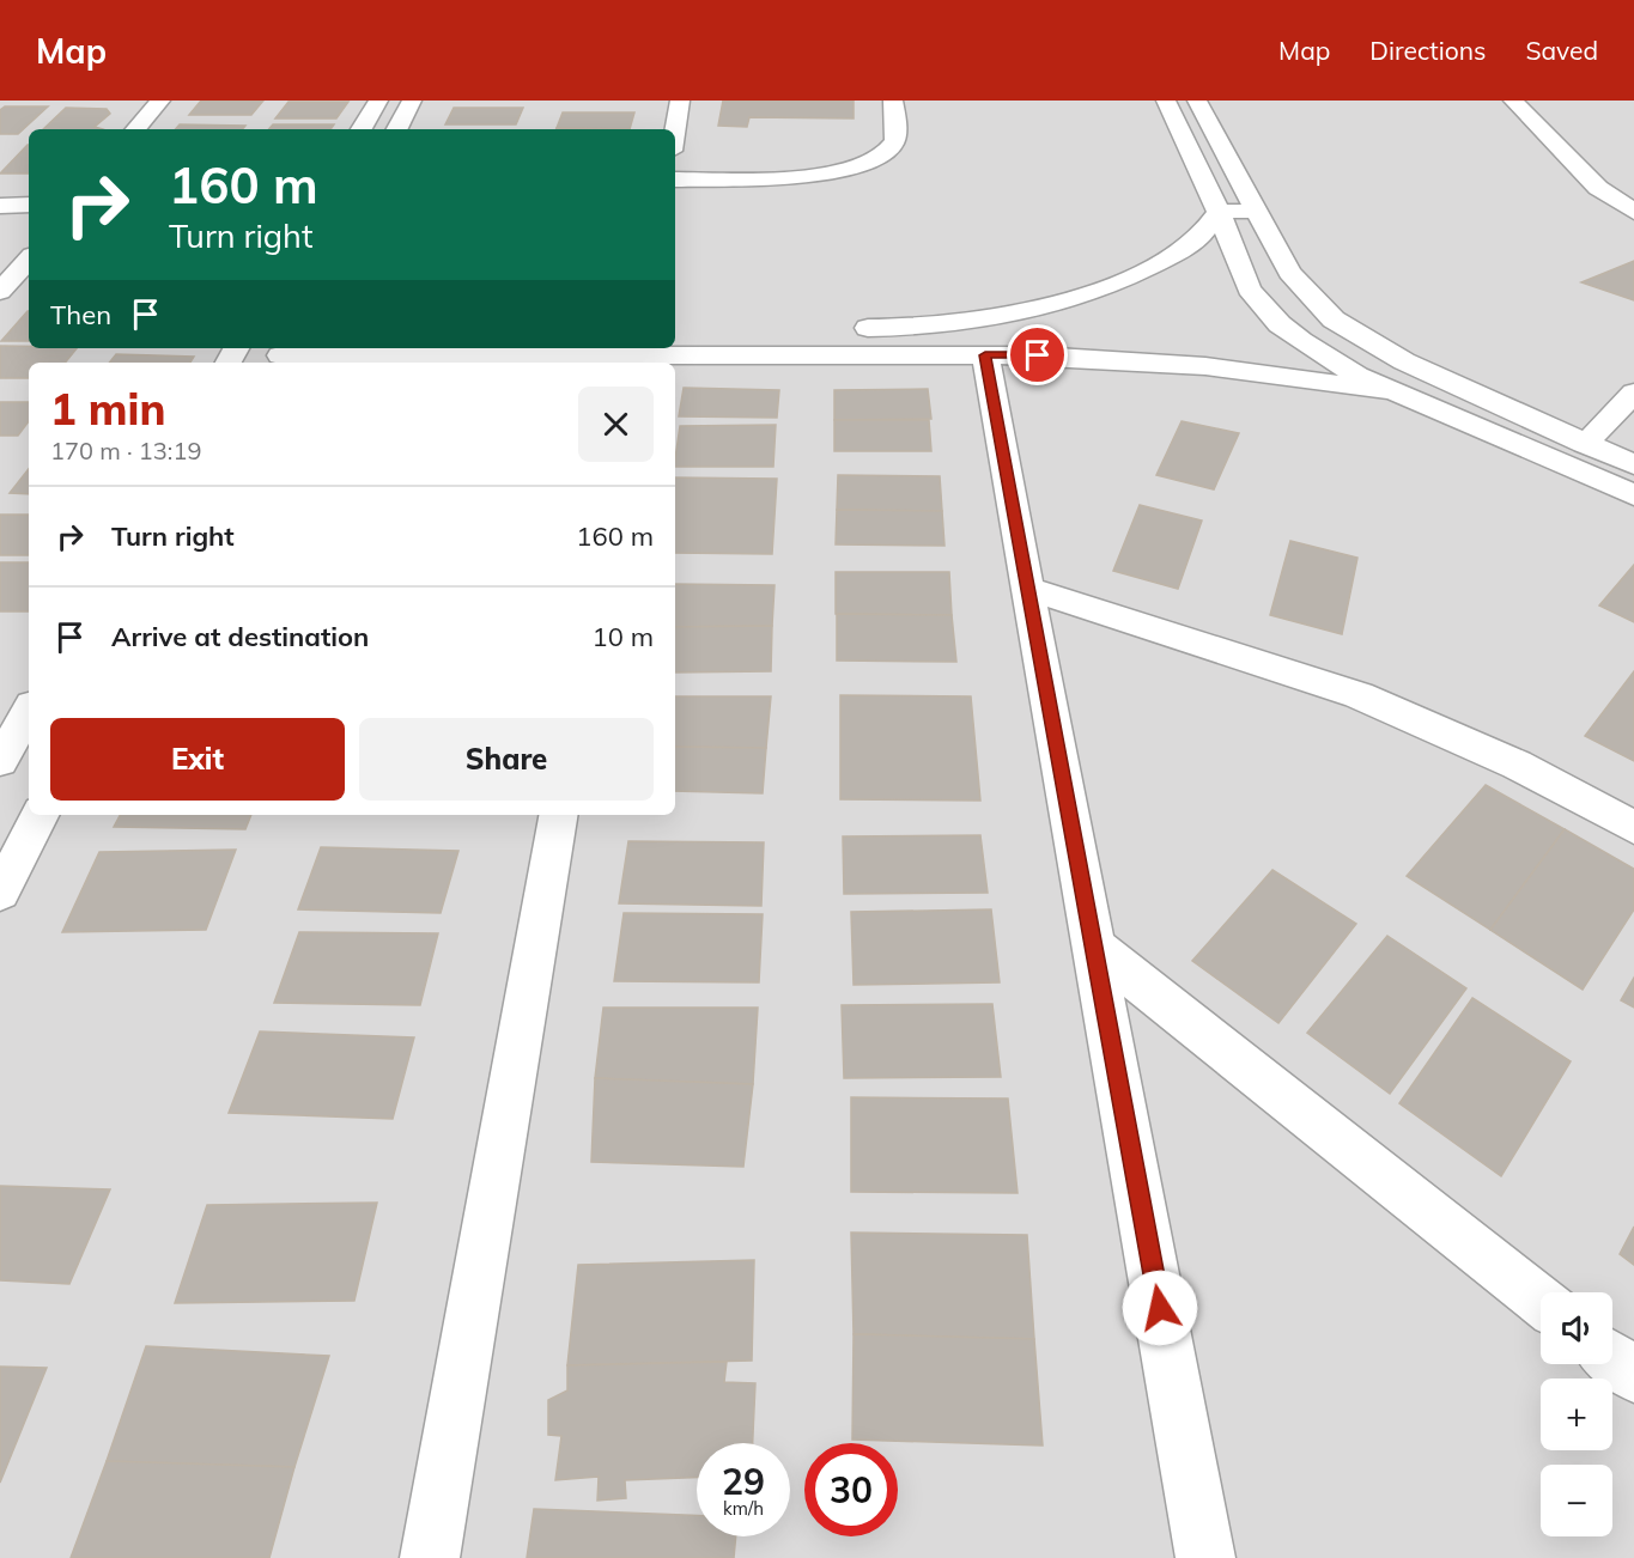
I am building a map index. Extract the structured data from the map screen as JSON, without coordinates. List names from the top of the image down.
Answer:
{
  "page": {
    "header": "Map",
    "nav": ["Map", "Directions", "Saved"],
    "turn": ["160 m", "Turn right"],
    "then": "Then",
    "heading": ["1 min", "170 m · 13:19"],
    "list": [
      {
        "name": "Turn right",
        "value": "160 m"
      },
      {
        "name": "Arrive at destination",
        "value": "10 m"
      }
    ],
    "buttons": ["Exit", "Share"],
    "map_buttons": ["+", "−"],
    "speed": "29 km/h",
    "limit": "30"
  }
}
